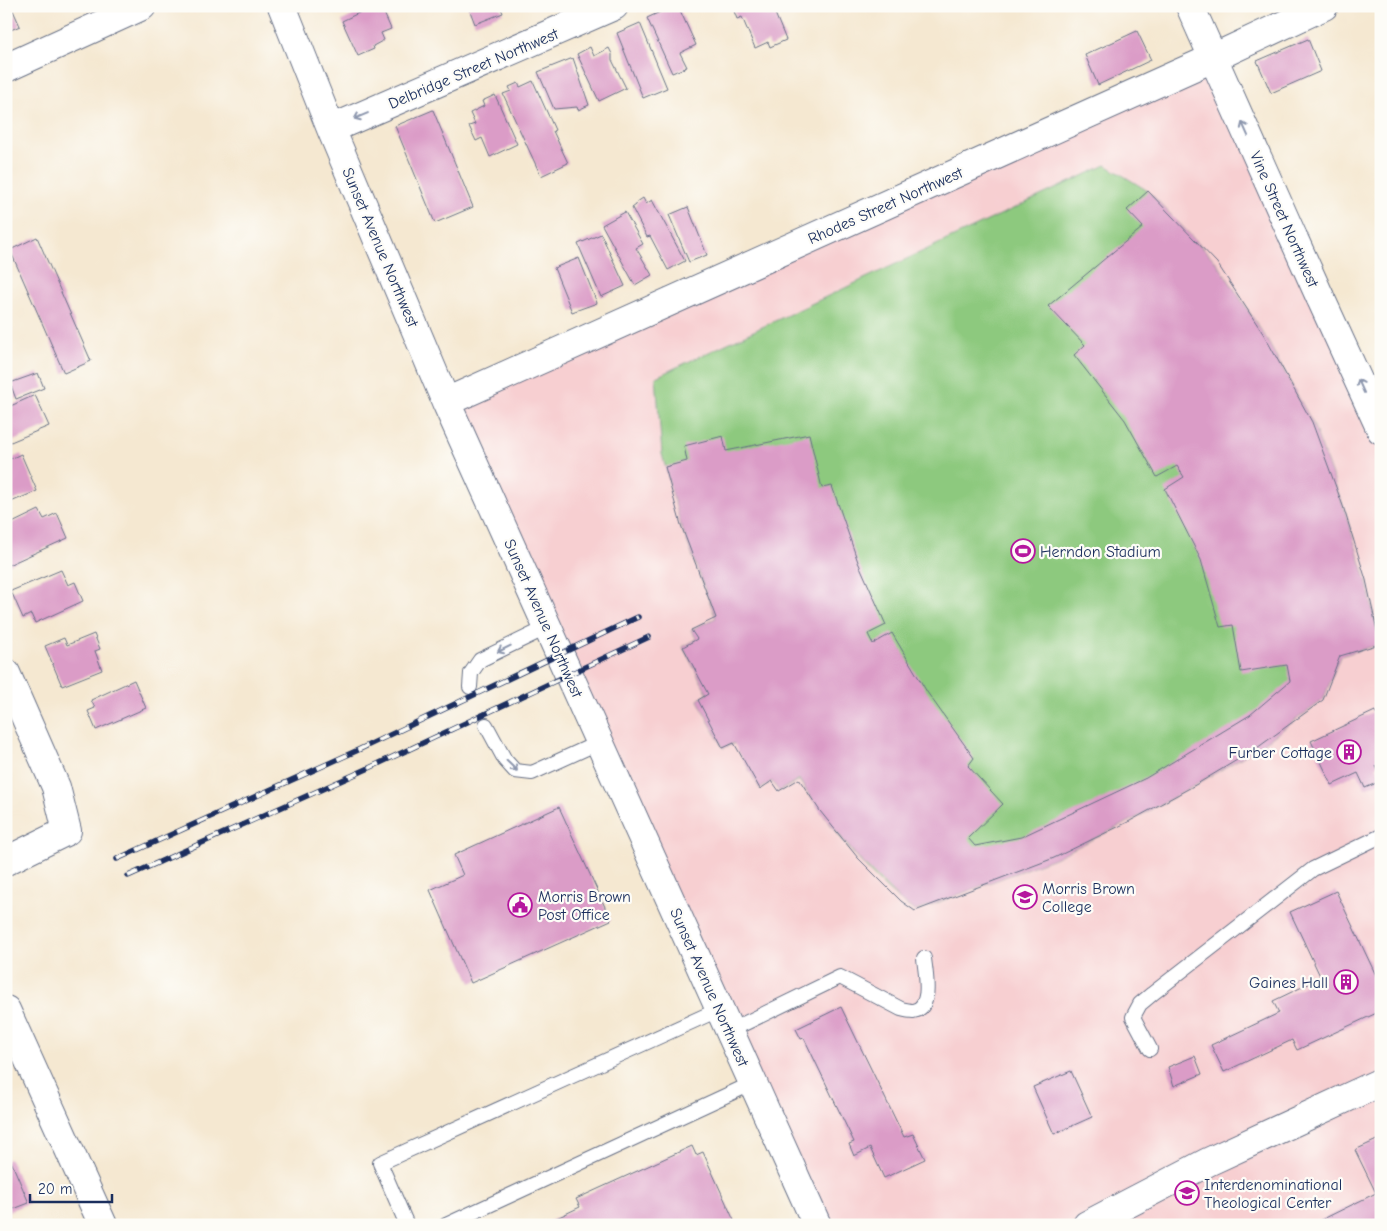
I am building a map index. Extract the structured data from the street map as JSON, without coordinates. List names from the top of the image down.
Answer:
{
  "streets": {
    "street": [
      "Delbridge Street Northwest",
      "Rhodes Street Northwest",
      "Vine Street Northwest",
      "Sunset Avenue Northwest"
    ]
  },
  "crossings": [
    ["Delbridge Street Northwest", "Sunset Avenue Northwest"],
    ["Rhodes Street Northwest", "Vine Street Northwest"],
    ["Rhodes Street Northwest", "Sunset Avenue Northwest"]
  ],
  "one_way": ["Delbridge Street Northwest", "Vine Street Northwest"],
  "places": {
    "sports": ["Herndon Stadium"],
    "building": ["Furber Cottage", "Gaines Hall"],
    "school or university": ["Morris Brown College", "Interdenominational Theological Center"],
    "public building": ["Morris Brown Post Office"]
  },
  "scale_bar": "20 m"
}
